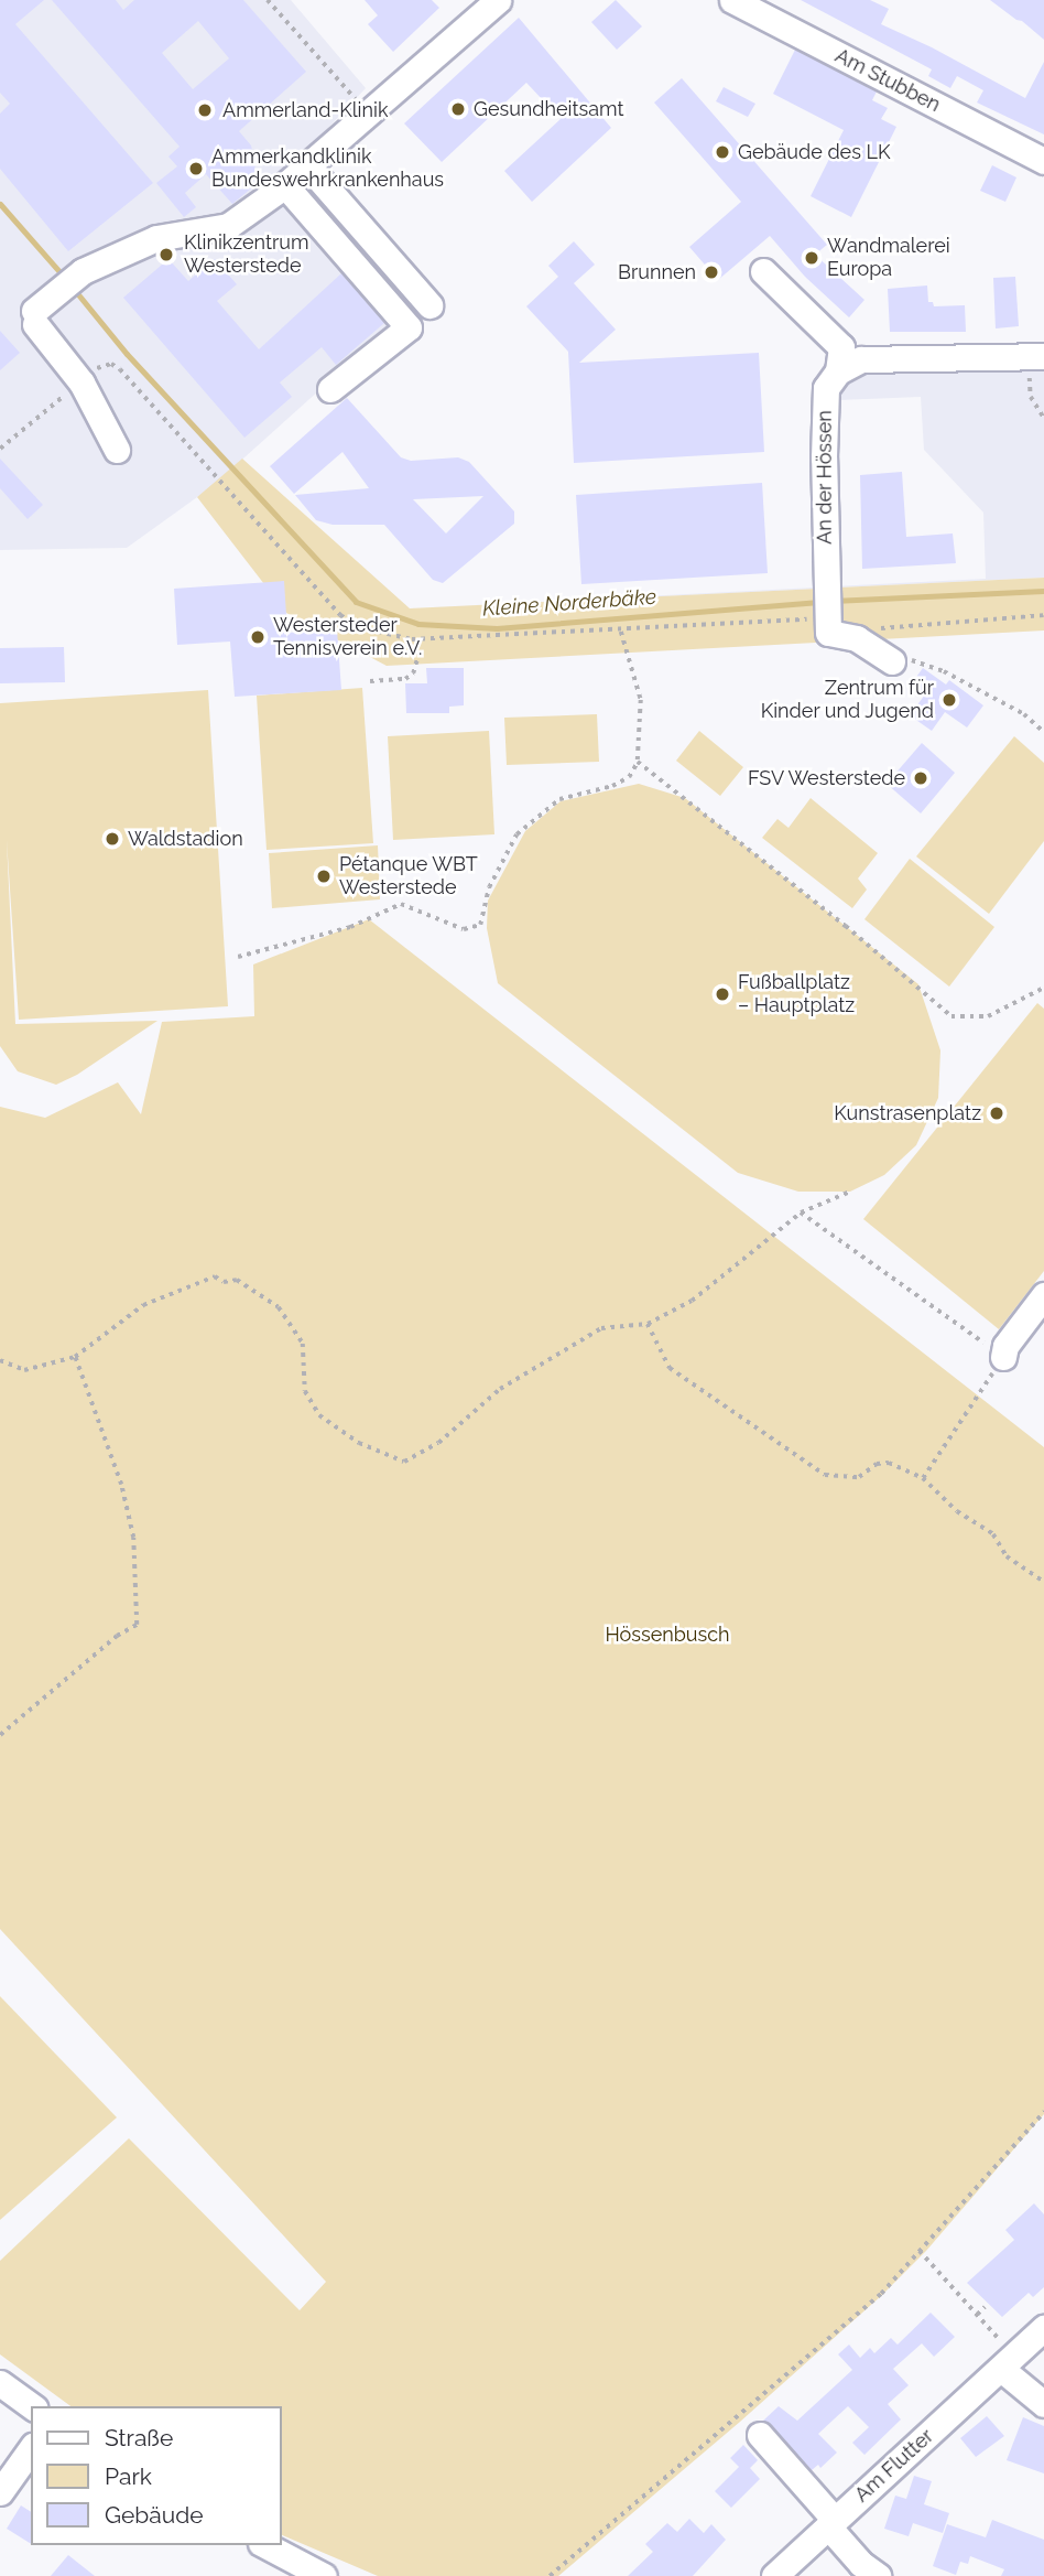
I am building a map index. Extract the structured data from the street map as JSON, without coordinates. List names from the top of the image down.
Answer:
{
  "streets": {
    "street": ["Am Stubben", "An der Hössen", "Am Flutter"]
  },
  "water": ["Kleine Norderbäke"],
  "parks": ["Hössenbusch"],
  "places": [
    "Gesundheitsamt",
    "Ammerland-Klinik",
    "Gebäude des LK",
    "Ammerkandklinik Bundeswehrkrankenhaus",
    "Klinikzentrum Westerstede",
    "Wandmalerei Europa",
    "Brunnen",
    "Westersteder Tennisverein e.V.",
    "Zentrum für Kinder und Jugend",
    "FSV Westerstede",
    "Waldstadion",
    "Pétanque WBT Westerstede",
    "Fußballplatz – Hauptplatz",
    "Kunstrasenplatz"
  ],
  "legend": ["Straße", "Park", "Gebäude"]
}
